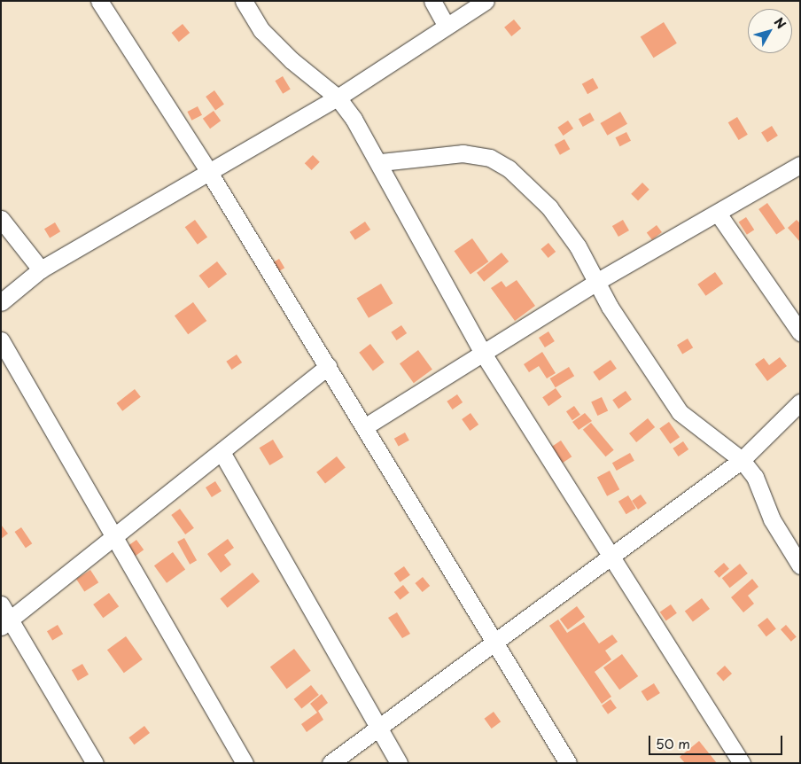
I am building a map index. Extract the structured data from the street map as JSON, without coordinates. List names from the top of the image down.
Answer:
{
  "scale_bar": "50 m",
  "north": "top right"
}
